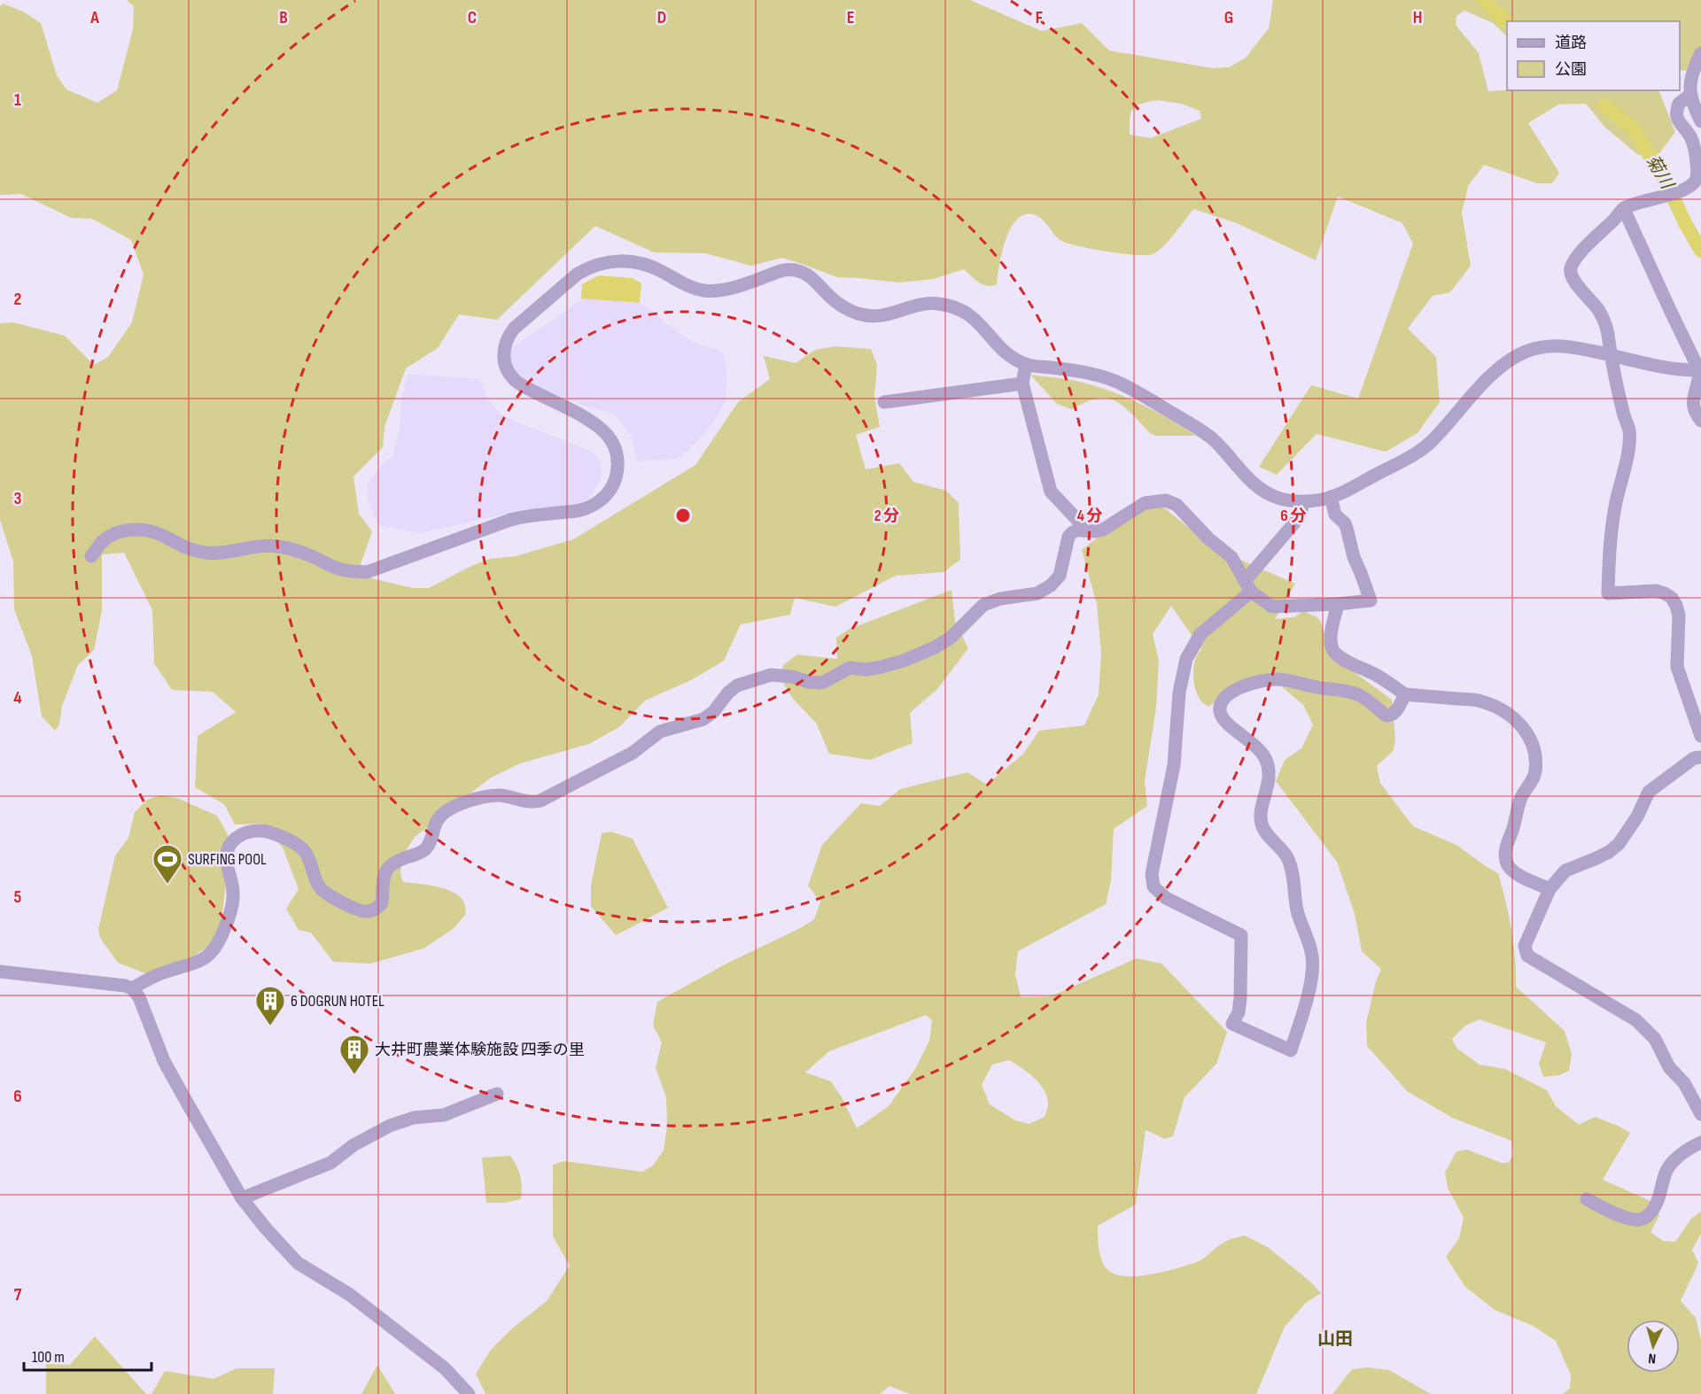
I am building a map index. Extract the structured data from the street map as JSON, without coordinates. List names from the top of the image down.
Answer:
{
  "districts": ["山田"],
  "water": ["菊川"],
  "places": {
    "sports": ["SURFING POOL"],
    "building": ["6 DOGRUN HOTEL", "大井町農業体験施設 四季の里"]
  },
  "legend": ["道路", "公園"],
  "scale_bar": "100 m",
  "north": "bottom",
  "grid": {
    "columns": [
      "A",
      "B",
      "C",
      "D",
      "E",
      "F",
      "G",
      "H"
    ],
    "rows": [
      "1",
      "2",
      "3",
      "4",
      "5",
      "6",
      "7"
    ]
  },
  "rings": ["2 分", "4 分", "6 分"]
}
